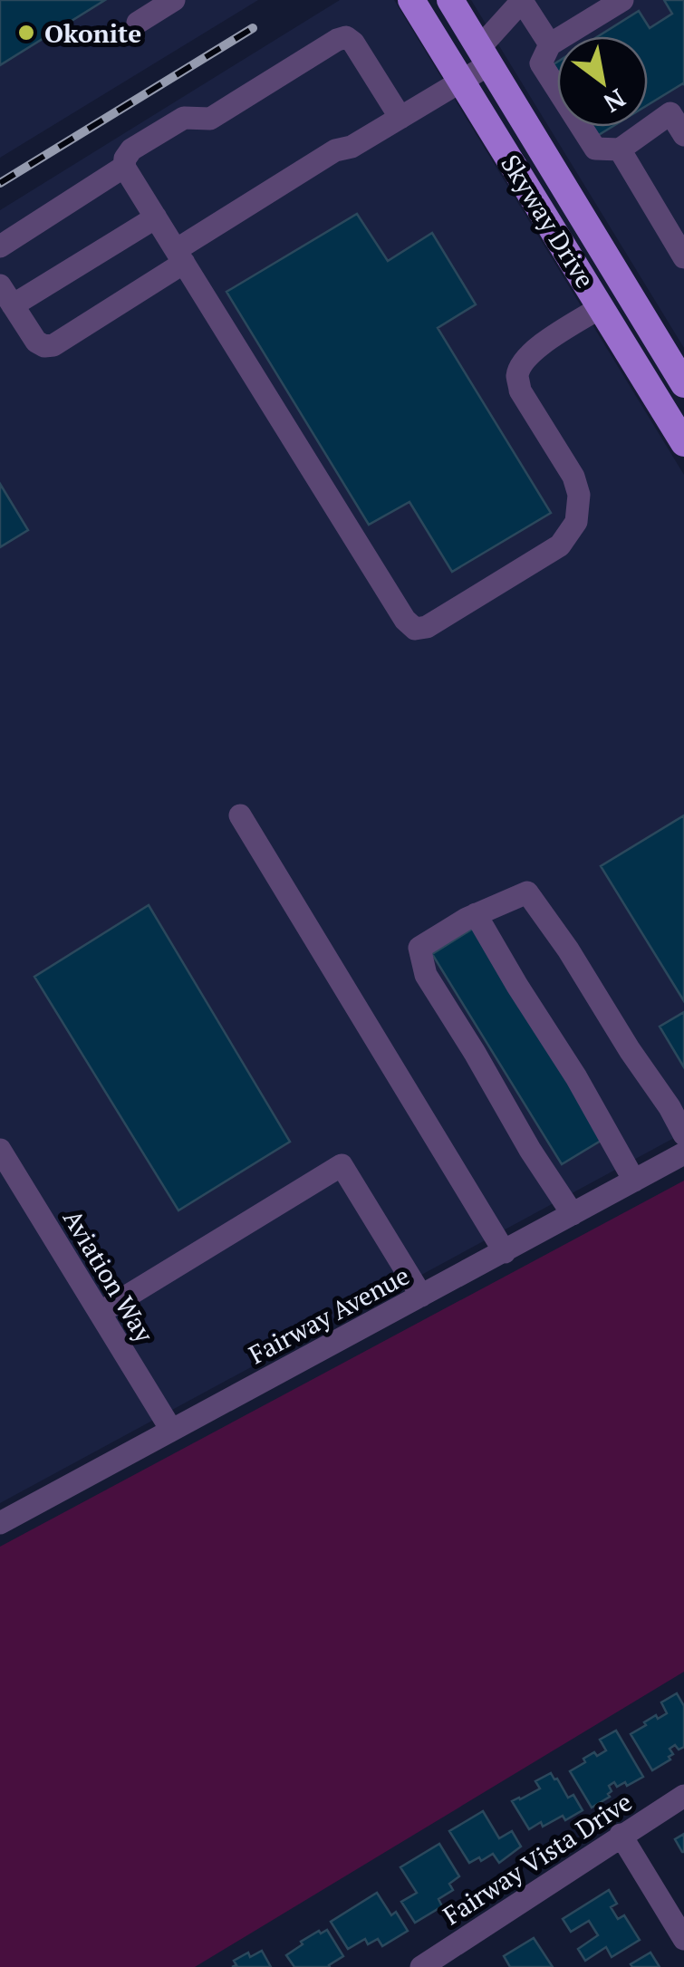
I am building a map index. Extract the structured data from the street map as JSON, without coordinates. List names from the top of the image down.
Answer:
{
  "streets": {
    "main road": ["Skyway Drive"],
    "street": ["Aviation Way", "Fairway Avenue", "Fairway Vista Drive"]
  },
  "crossings": [
    ["Aviation Way", "Fairway Avenue"]
  ],
  "places": ["Okonite"],
  "north": "bottom right"
}
